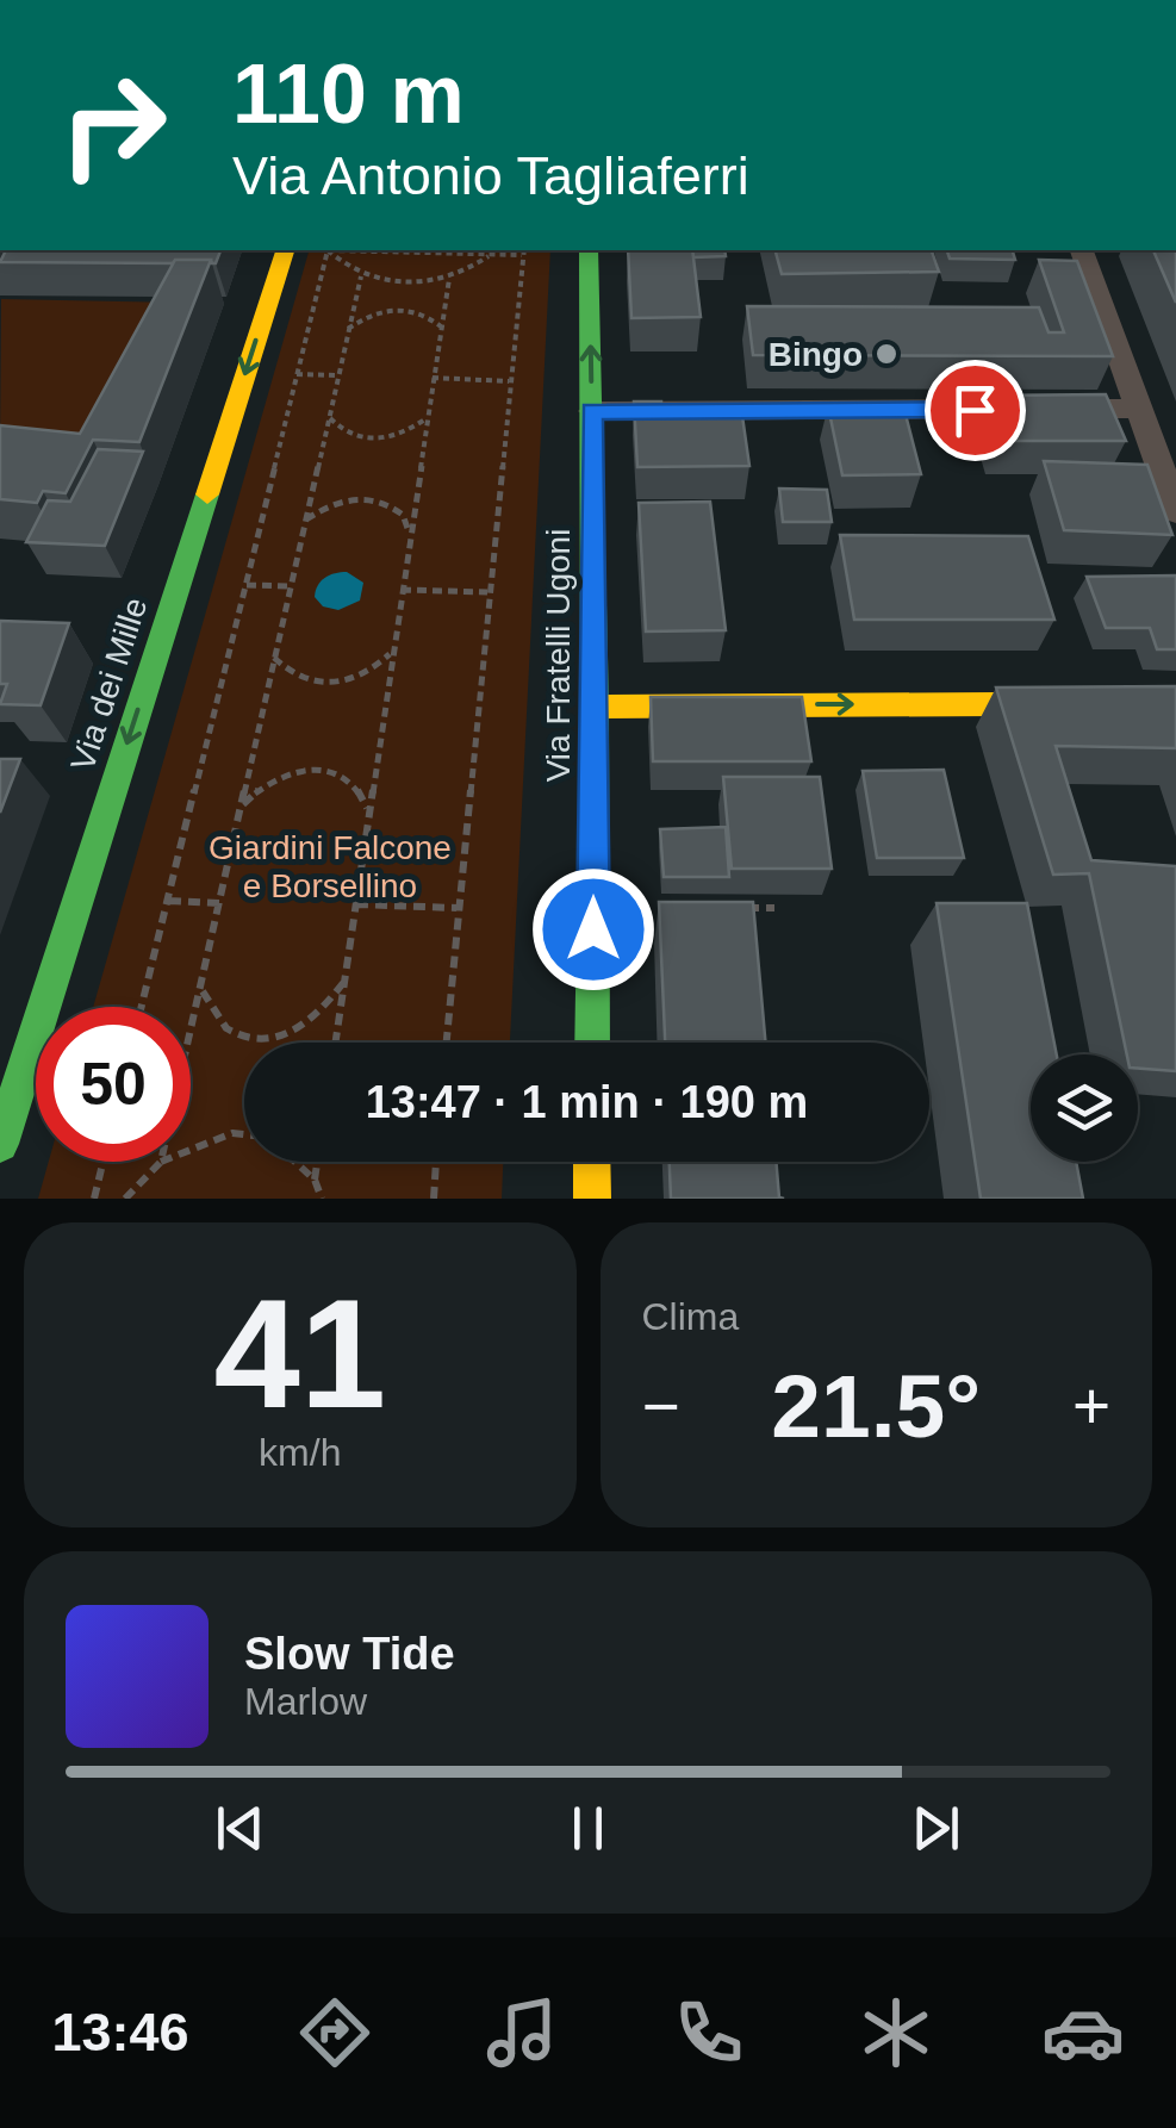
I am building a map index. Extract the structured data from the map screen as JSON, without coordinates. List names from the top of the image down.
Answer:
{
  "streets": {
    "main road": ["Via Fratelli Ugoni", "Via dei Mille"]
  },
  "one_way": ["Via dei Mille"],
  "parks": ["Giardini Falcone e Borsellino"],
  "places": ["Bingo"],
  "page": {
    "turn": ["110 m", "Via Antonio Tagliaferri"],
    "limit": "50",
    "trip": "13:47 · 1 min · 190 m",
    "tile": [
      ["41", "km/h"],
      "Clima"
    ],
    "heat": ["−", "21.5°", "+"],
    "song": ["Slow Tide", "Marlow"],
    "tabs": "13:46"
  }
}
